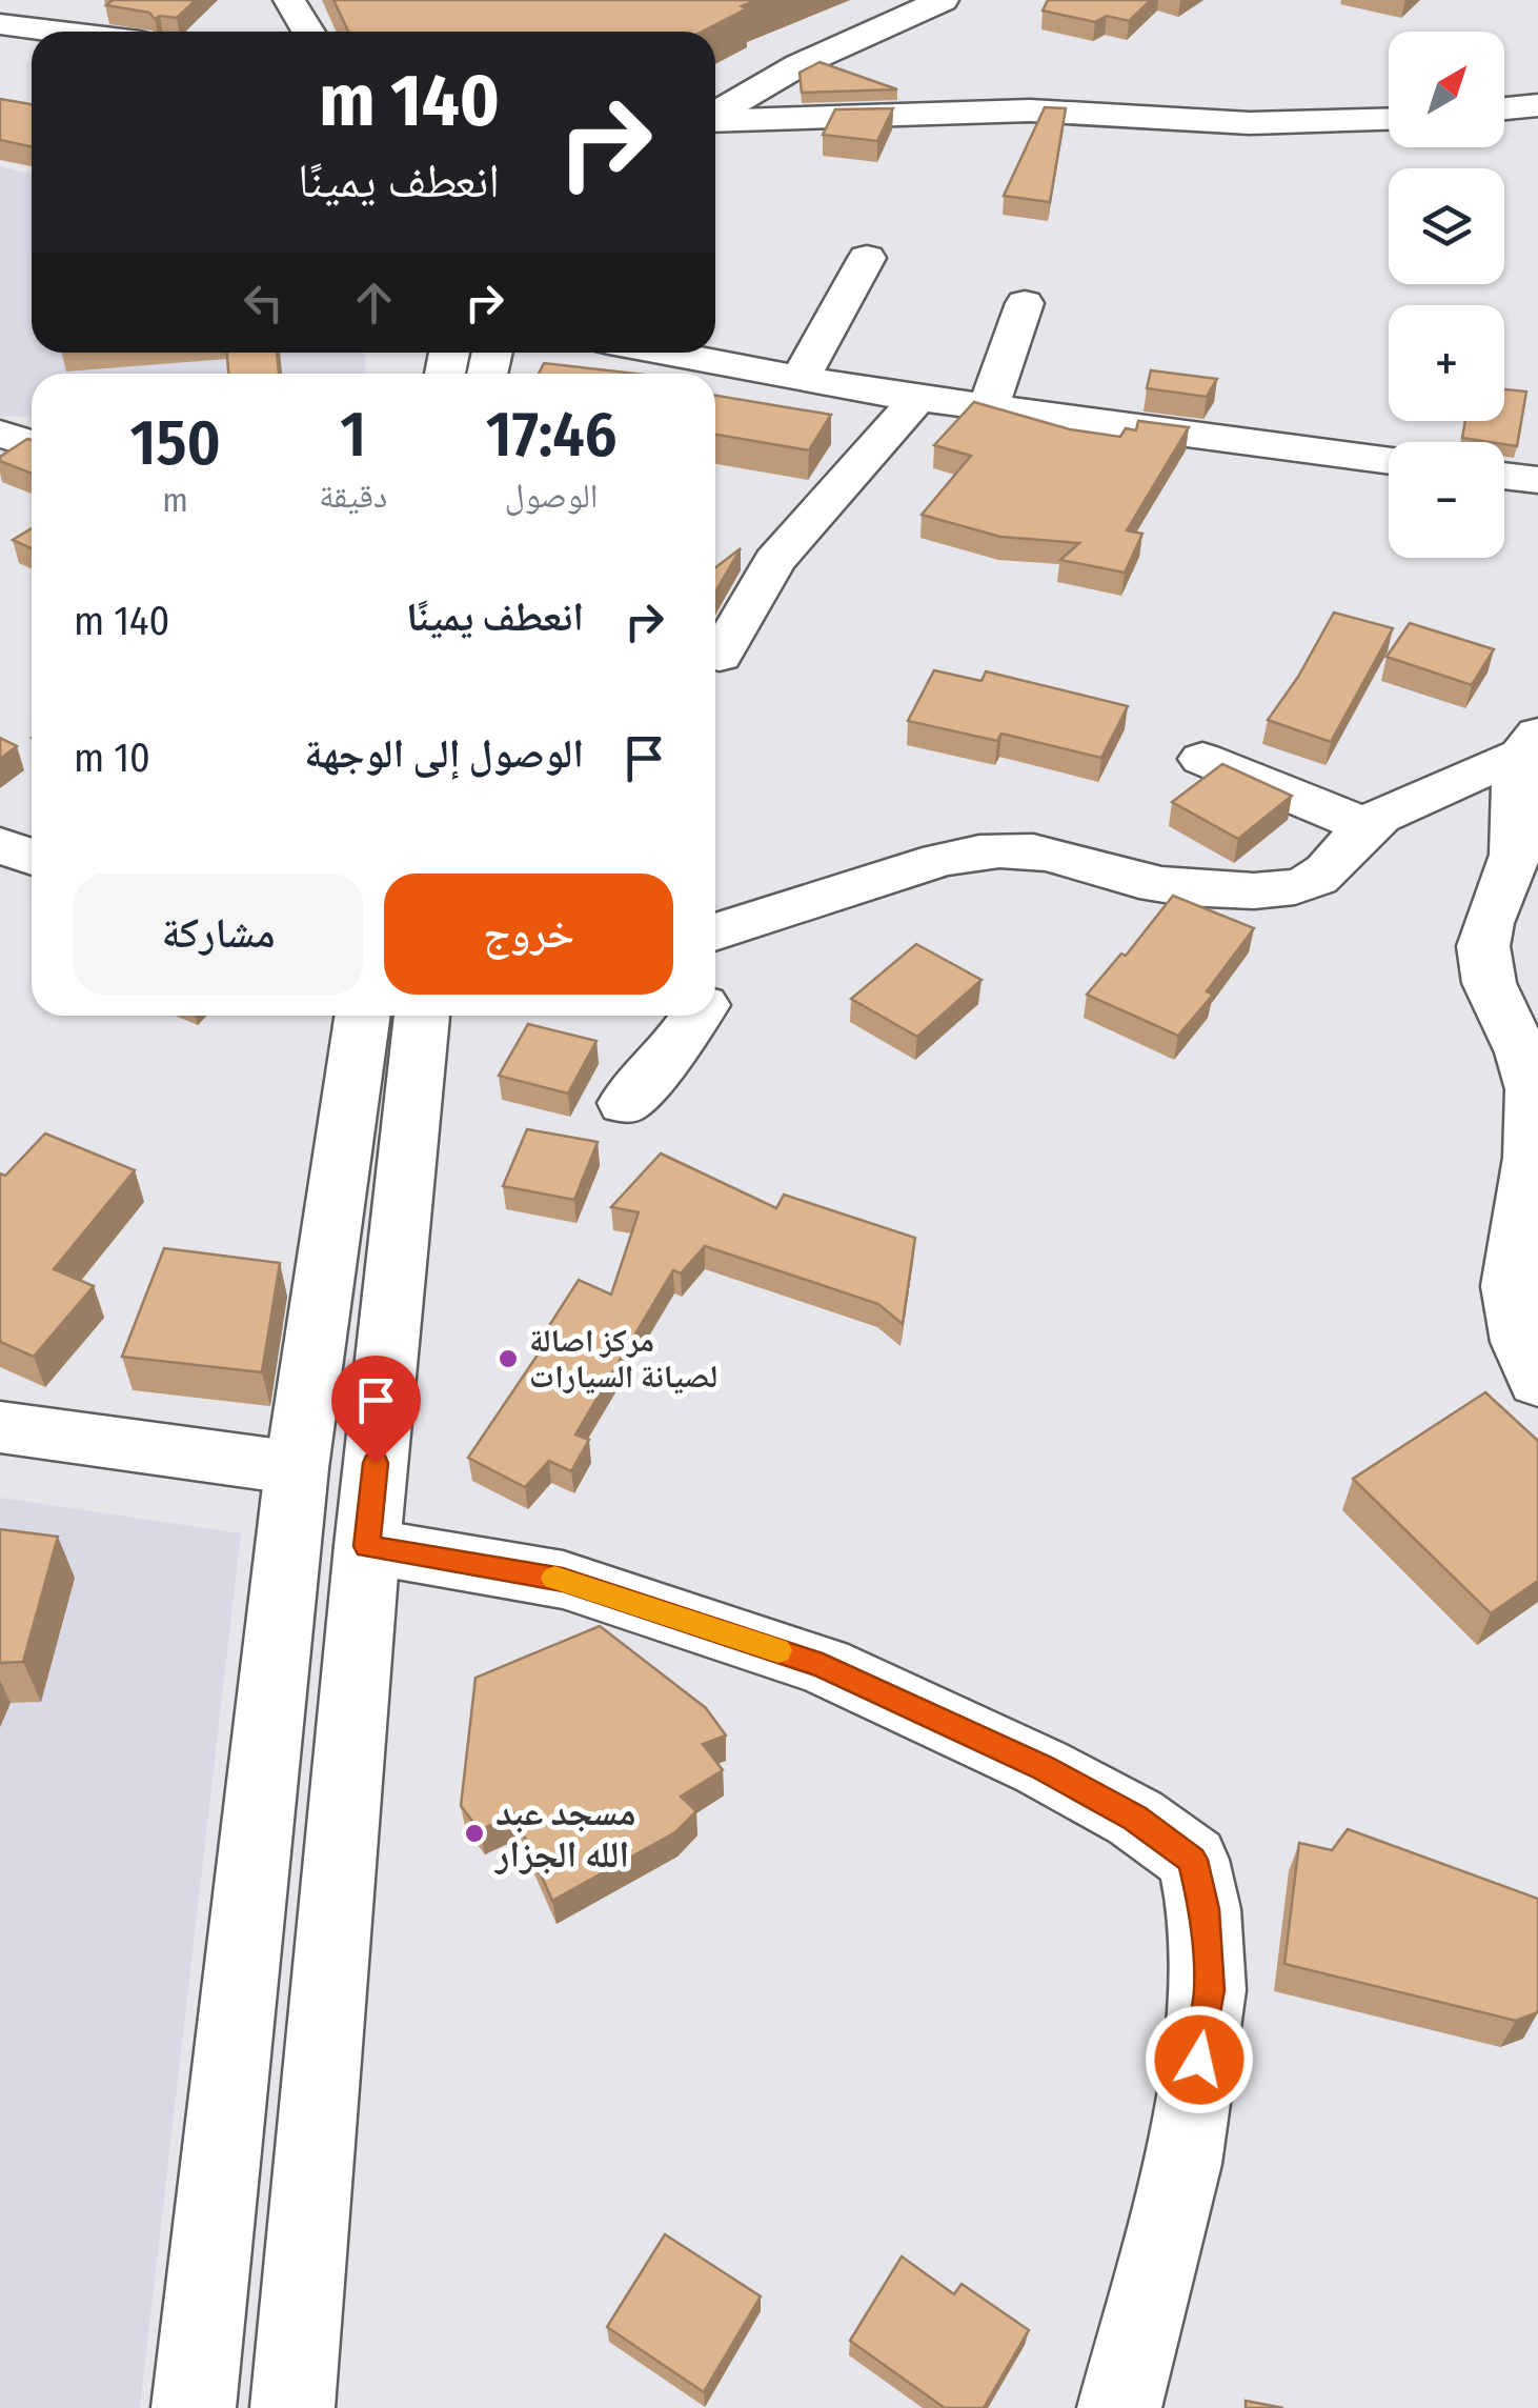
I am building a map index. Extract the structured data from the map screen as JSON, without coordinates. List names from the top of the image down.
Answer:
{
  "places": ["مركز اصالة لصيانة السيارات", "مسجد عبد الله الجزار"],
  "north": "top right",
  "page": {
    "map_buttons": ["+", "−"],
    "turn": ["140 m", "انعطف يمينًا"],
    "eta": [
      "17:46",
      "الوصول",
      "1",
      "دقيقة",
      "150",
      "m"
    ],
    "list": [
      {
        "name": "انعطف يمينًا",
        "value": "140 m"
      },
      {
        "name": "الوصول إلى الوجهة",
        "value": "10 m"
      }
    ],
    "buttons": ["خروج", "مشاركة"]
  }
}
